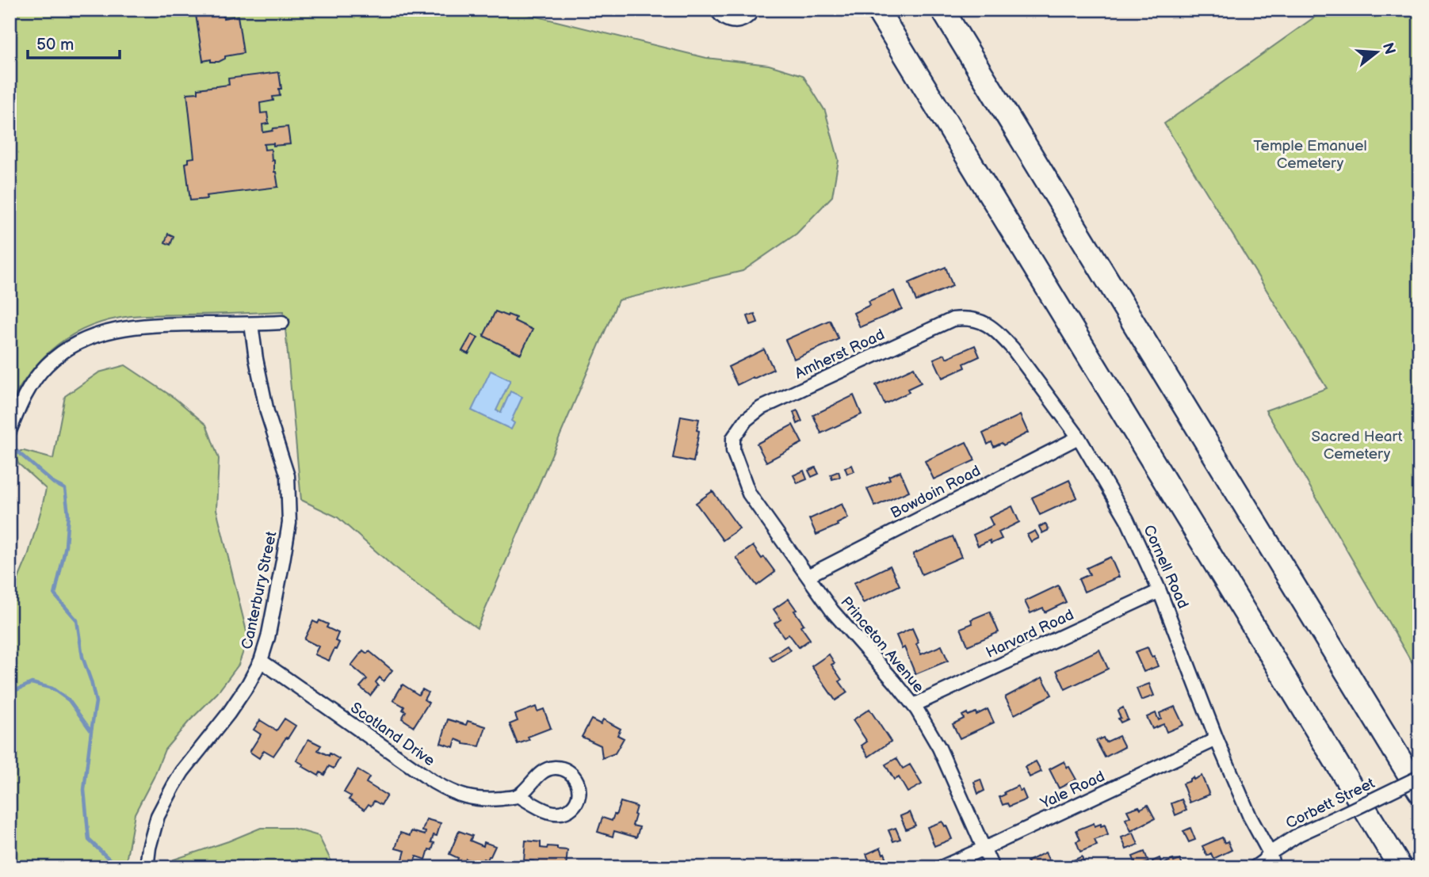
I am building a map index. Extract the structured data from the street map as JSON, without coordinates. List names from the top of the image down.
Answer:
{
  "streets": {
    "street": [
      "Amherst Road",
      "Bowdoin Road",
      "Cornell Road",
      "Canterbury Street",
      "Harvard Road",
      "Princeton Avenue",
      "Scotland Drive",
      "Yale Road",
      "Corbett Street"
    ]
  },
  "crossings": [
    ["Amherst Road", "Cornell Road"],
    ["Amherst Road", "Princeton Avenue"],
    ["Bowdoin Road", "Cornell Road"],
    ["Bowdoin Road", "Princeton Avenue"],
    ["Cornell Road", "Harvard Road"],
    ["Cornell Road", "Yale Road"],
    ["Cornell Road", "Corbett Street"],
    ["Canterbury Street", "Scotland Drive"],
    ["Harvard Road", "Princeton Avenue"],
    ["Princeton Avenue", "Yale Road"]
  ],
  "parks": ["Temple Emanuel Cemetery", "Sacred Heart Cemetery"],
  "scale_bar": "50 m",
  "north": "right"
}
